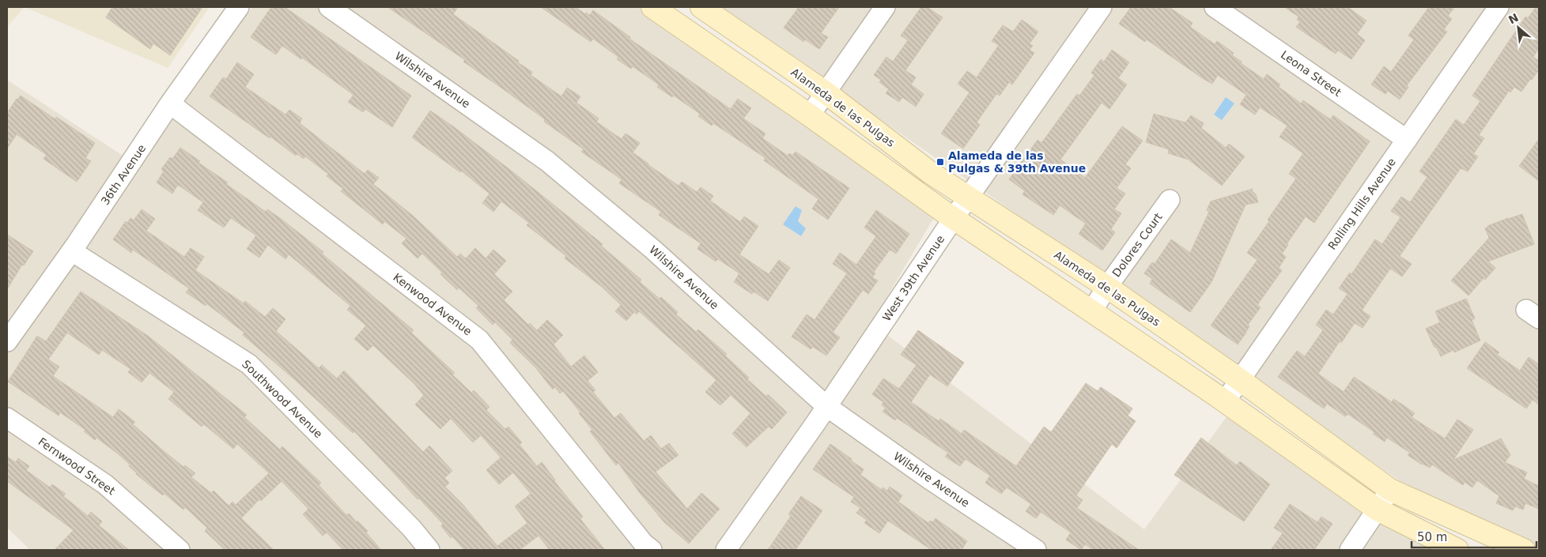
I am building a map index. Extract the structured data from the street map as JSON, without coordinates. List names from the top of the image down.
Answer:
{
  "streets": {
    "main road": ["Alameda de las Pulgas"],
    "street": [
      "Leona Street",
      "Wilshire Avenue",
      "36th Avenue",
      "Rolling Hills Avenue",
      "Dolores Court",
      "West 39th Avenue",
      "Kenwood Avenue",
      "Southwood Avenue",
      "Fernwood Street"
    ]
  },
  "crossings": [
    ["Leona Street", "Rolling Hills Avenue"],
    ["Wilshire Avenue", "West 39th Avenue"],
    ["Alameda de las Pulgas", "Rolling Hills Avenue"],
    ["Alameda de las Pulgas", "Dolores Court"],
    ["Alameda de las Pulgas", "West 39th Avenue"],
    ["36th Avenue", "Kenwood Avenue"],
    ["36th Avenue", "Southwood Avenue"]
  ],
  "places": {
    "transit": ["Alameda de las Pulgas & 39th Avenue"]
  },
  "scale_bar": "50 m",
  "north": "top left"
}
